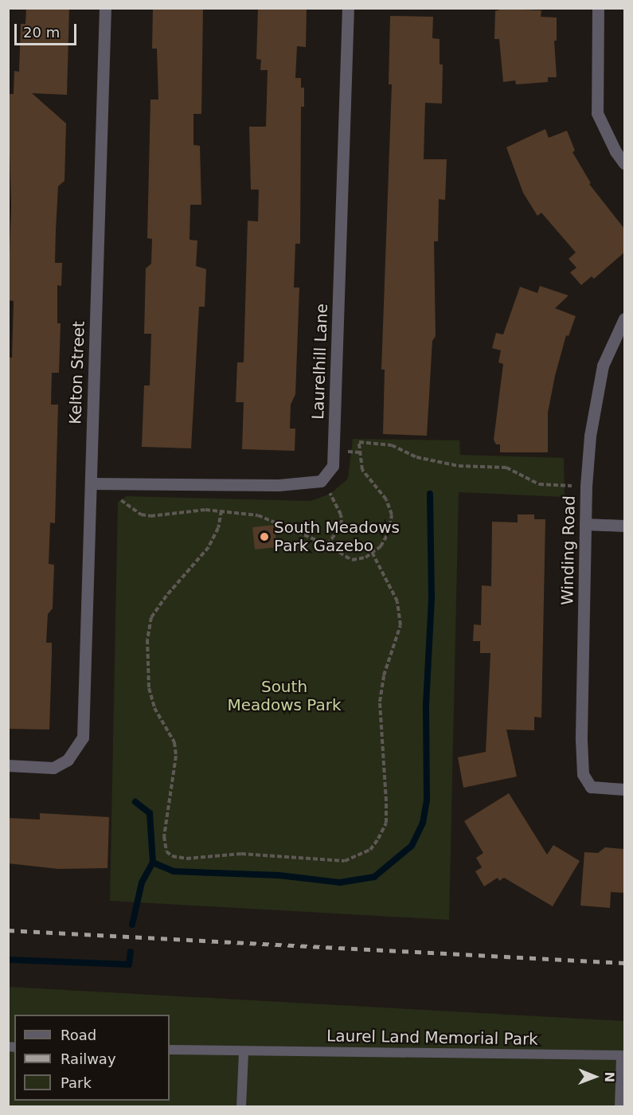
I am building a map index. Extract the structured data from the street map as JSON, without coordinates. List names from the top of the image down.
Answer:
{
  "streets": {
    "street": ["Laurelhill Lane", "Kelton Street", "Winding Road"],
    "lane": ["Laurel Land Memorial Park"]
  },
  "parks": ["South Meadows Park"],
  "places": ["South Meadows Park Gazebo"],
  "legend": ["Road", "Railway", "Park"],
  "scale_bar": "20 m",
  "north": "right"
}
